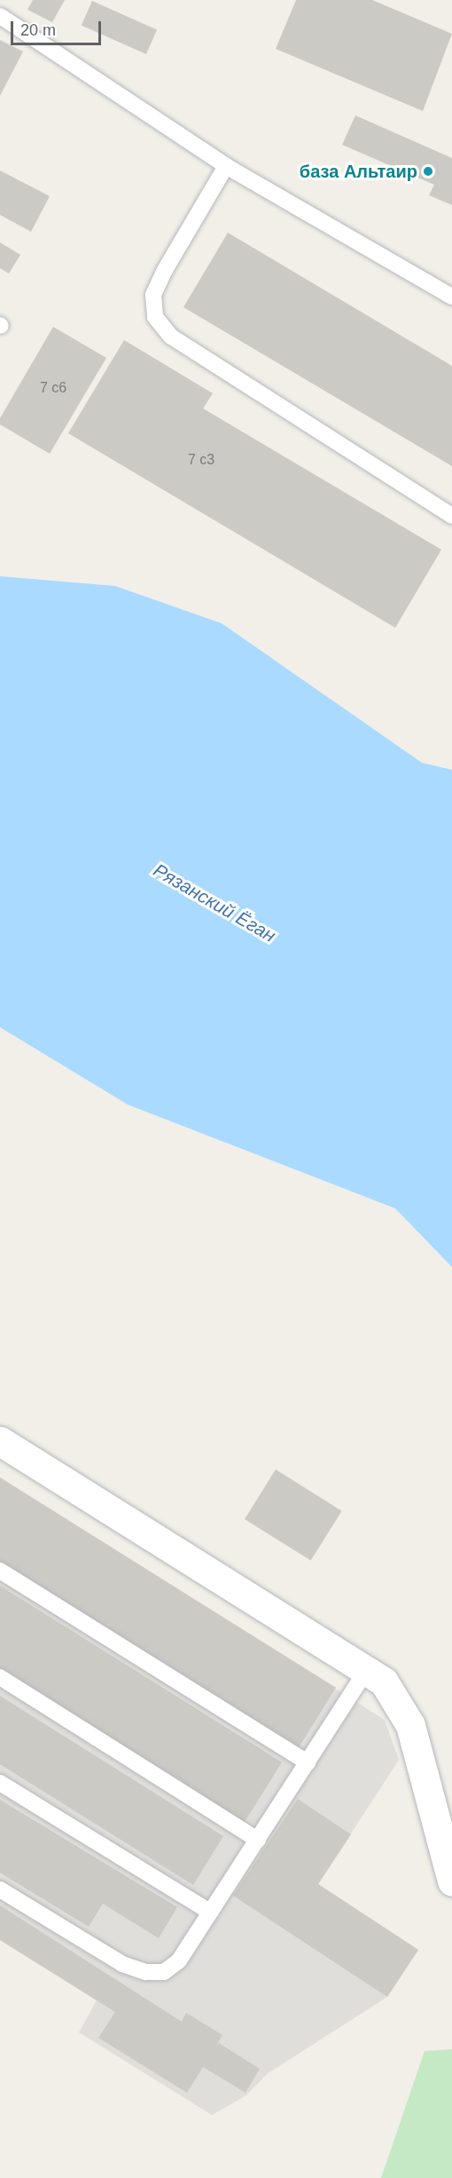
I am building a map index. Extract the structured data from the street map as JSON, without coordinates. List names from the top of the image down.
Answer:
{
  "water": ["Рязанский Ёган"],
  "places": ["база Альтаир"],
  "house_numbers": ["7 с6", "7 с3"],
  "scale_bar": "20 m"
}
